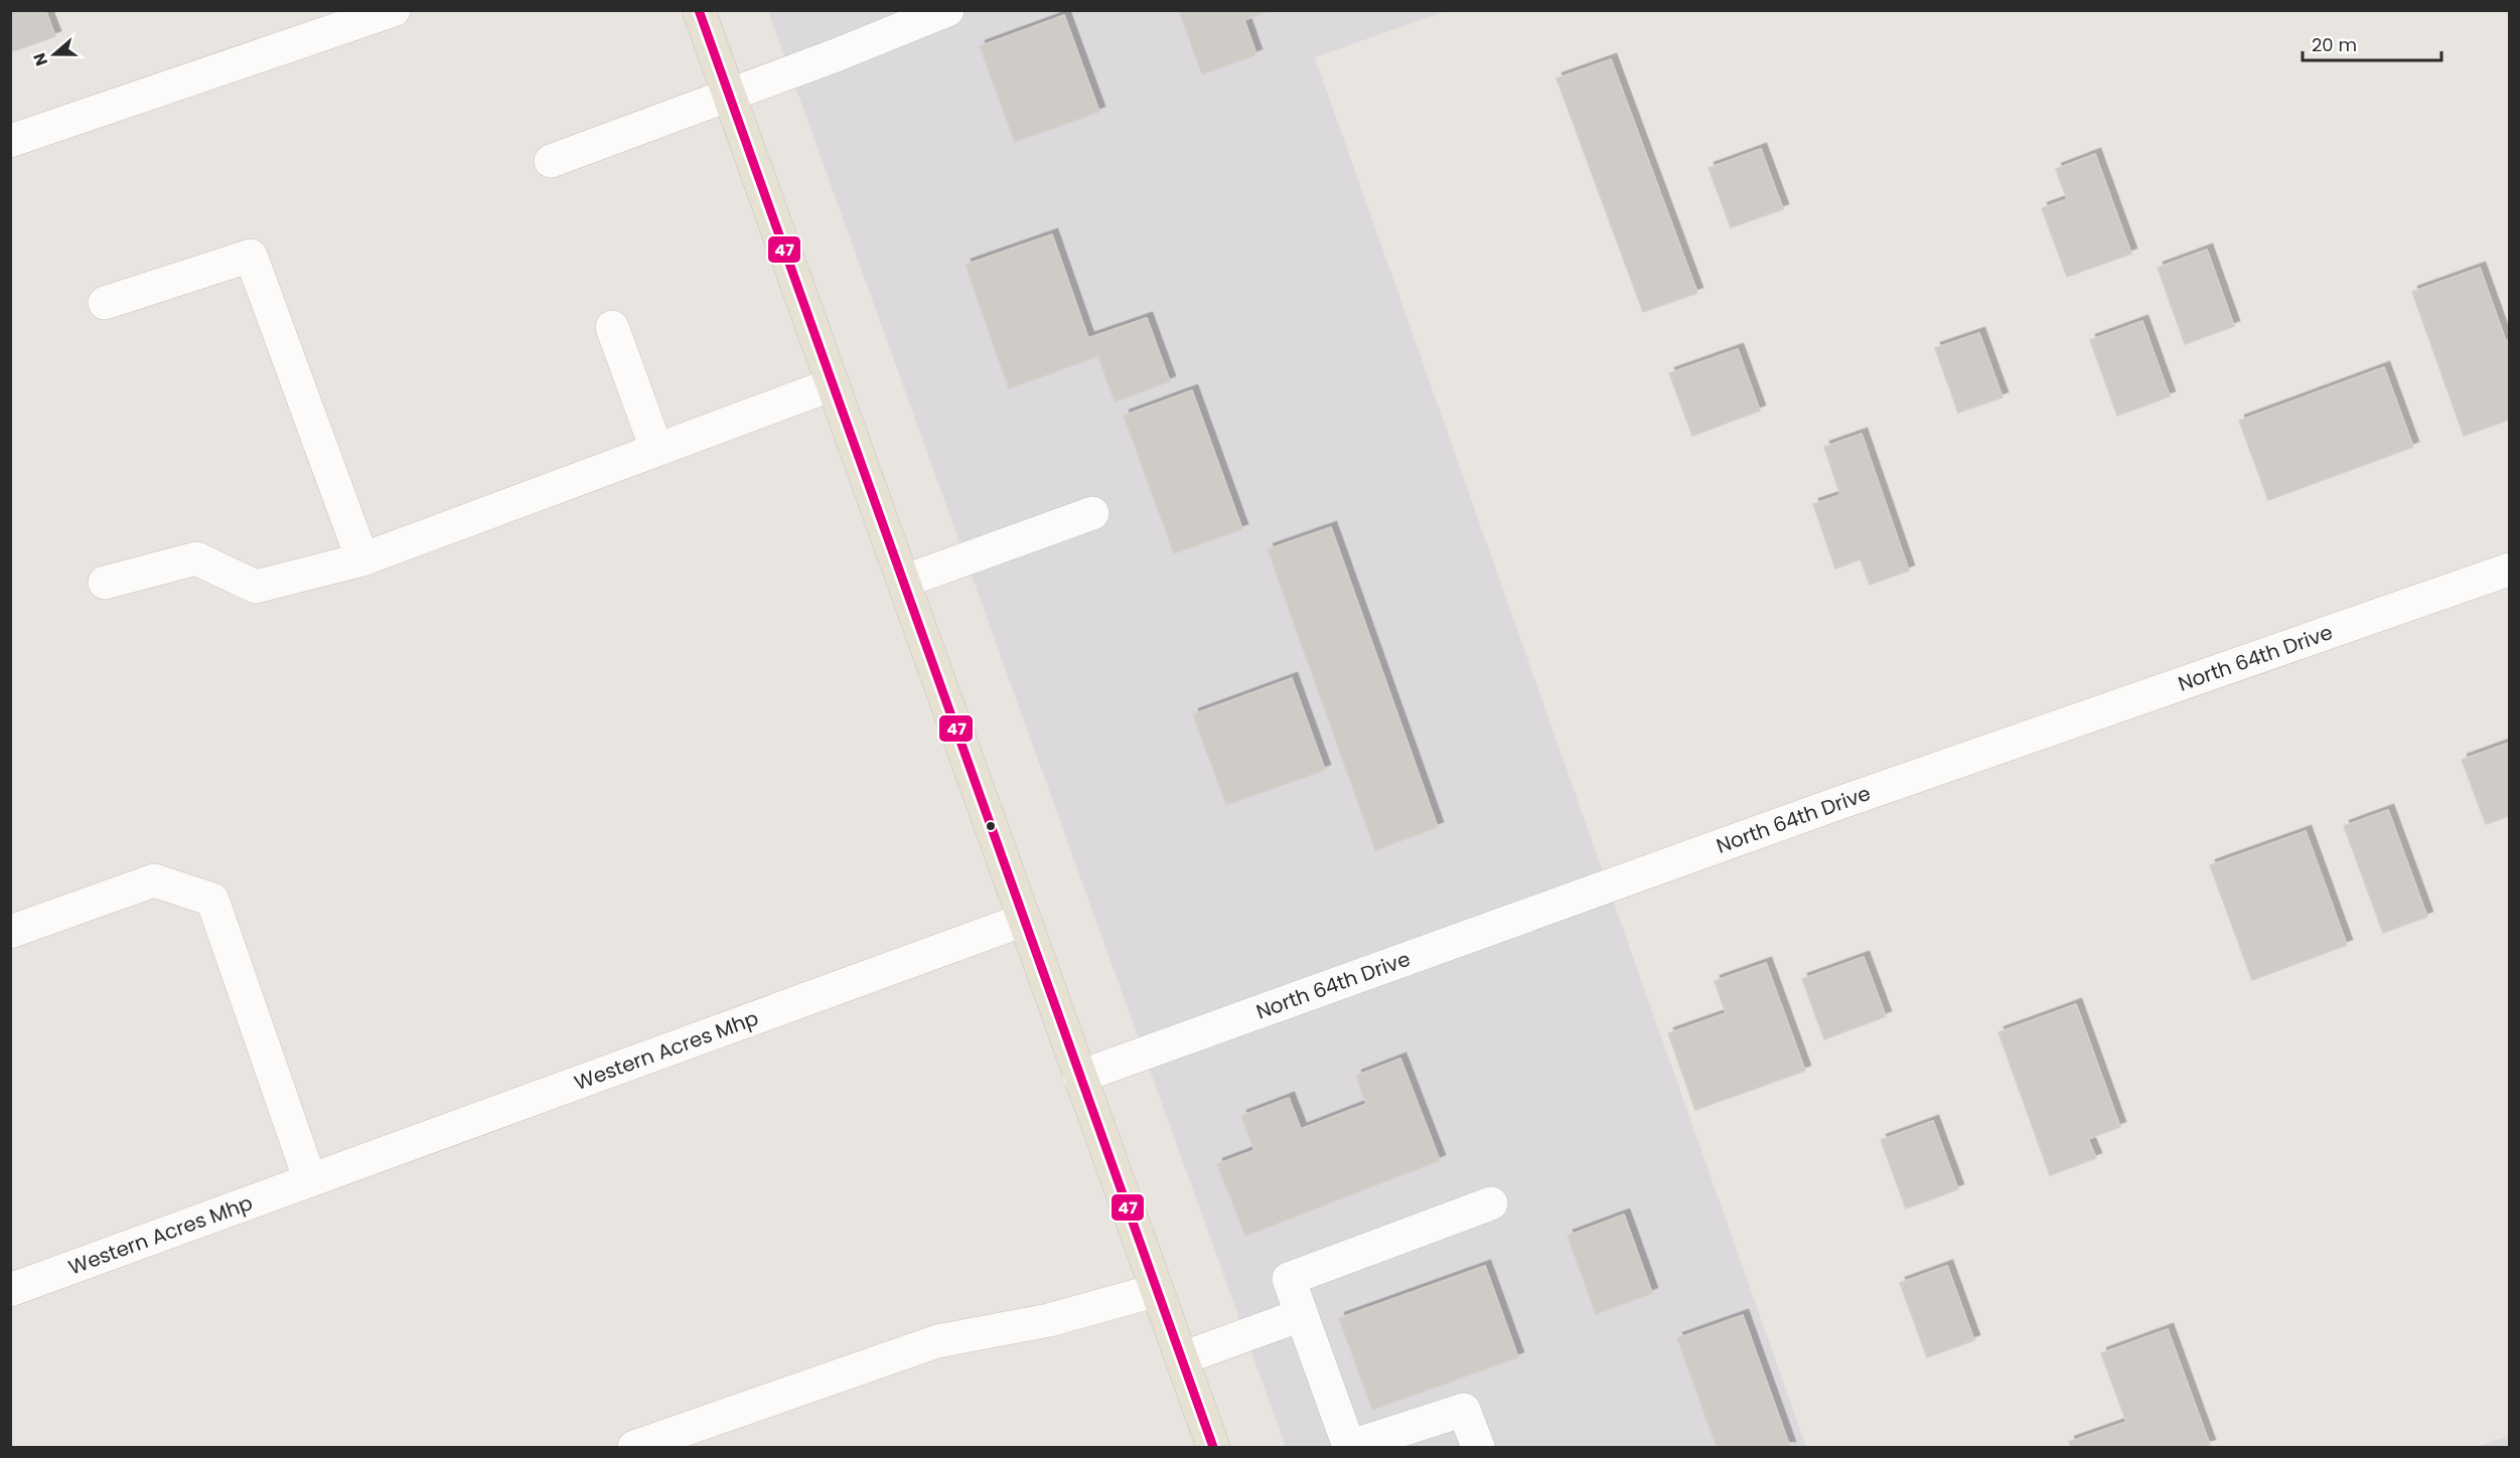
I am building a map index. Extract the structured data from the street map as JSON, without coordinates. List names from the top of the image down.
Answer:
{
  "streets": {
    "street": ["North 64th Drive", "Western Acres Mhp"]
  },
  "lines": ["transit line 47"],
  "scale_bar": "20 m",
  "north": "left"
}
